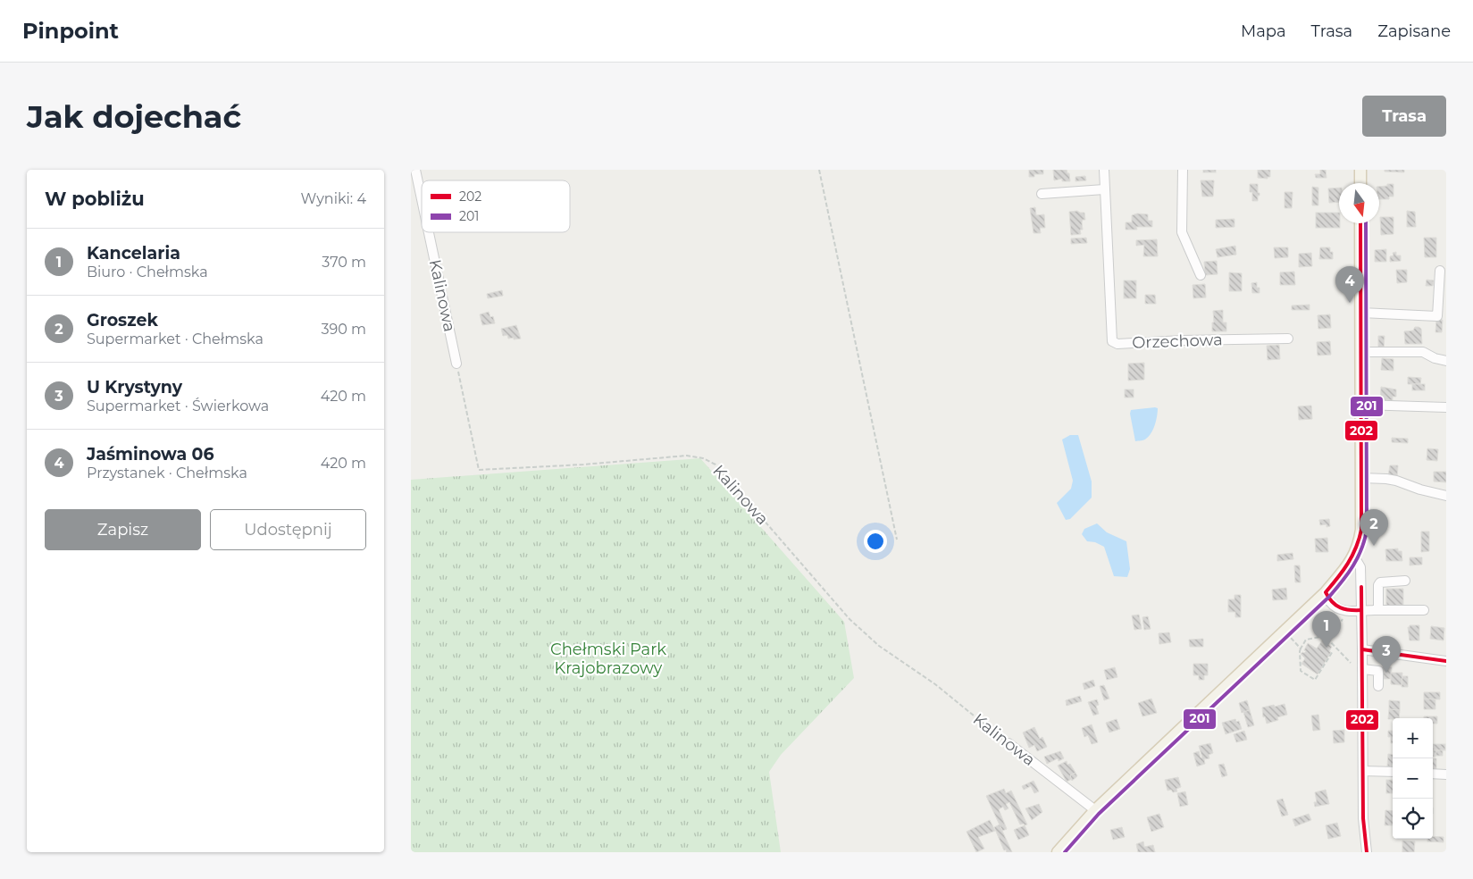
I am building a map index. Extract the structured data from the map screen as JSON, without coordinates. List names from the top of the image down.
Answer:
{
  "streets": {
    "street": ["Kalinowa", "Orzechowa"]
  },
  "parks": ["Chełmski Park Krajobrazowy"],
  "lines": ["transit line 202", "transit line 201"],
  "legend": ["202", "201"],
  "north": "bottom",
  "page": {
    "header": "Pinpoint",
    "nav": ["Mapa", "Trasa", "Zapisane"],
    "buttons": [
      "Trasa",
      ["Zapisz", "Udostępnij"]
    ],
    "title": "Jak dojechać",
    "heading": ["W pobliżu", "Wyniki: 4"],
    "list": [
      {
        "mark": "1",
        "name": "Kancelaria",
        "note": "Biuro · Chełmska",
        "value": "370 m"
      },
      {
        "mark": "2",
        "name": "Groszek",
        "note": "Supermarket · Chełmska",
        "value": "390 m"
      },
      {
        "mark": "3",
        "name": "U Krystyny",
        "note": "Supermarket · Świerkowa",
        "value": "420 m"
      },
      {
        "mark": "4",
        "name": "Jaśminowa 06",
        "note": "Przystanek · Chełmska",
        "value": "420 m"
      }
    ],
    "pins": [
      "4",
      "2",
      "1",
      "3"
    ],
    "map_buttons": ["+", "−"]
  }
}
